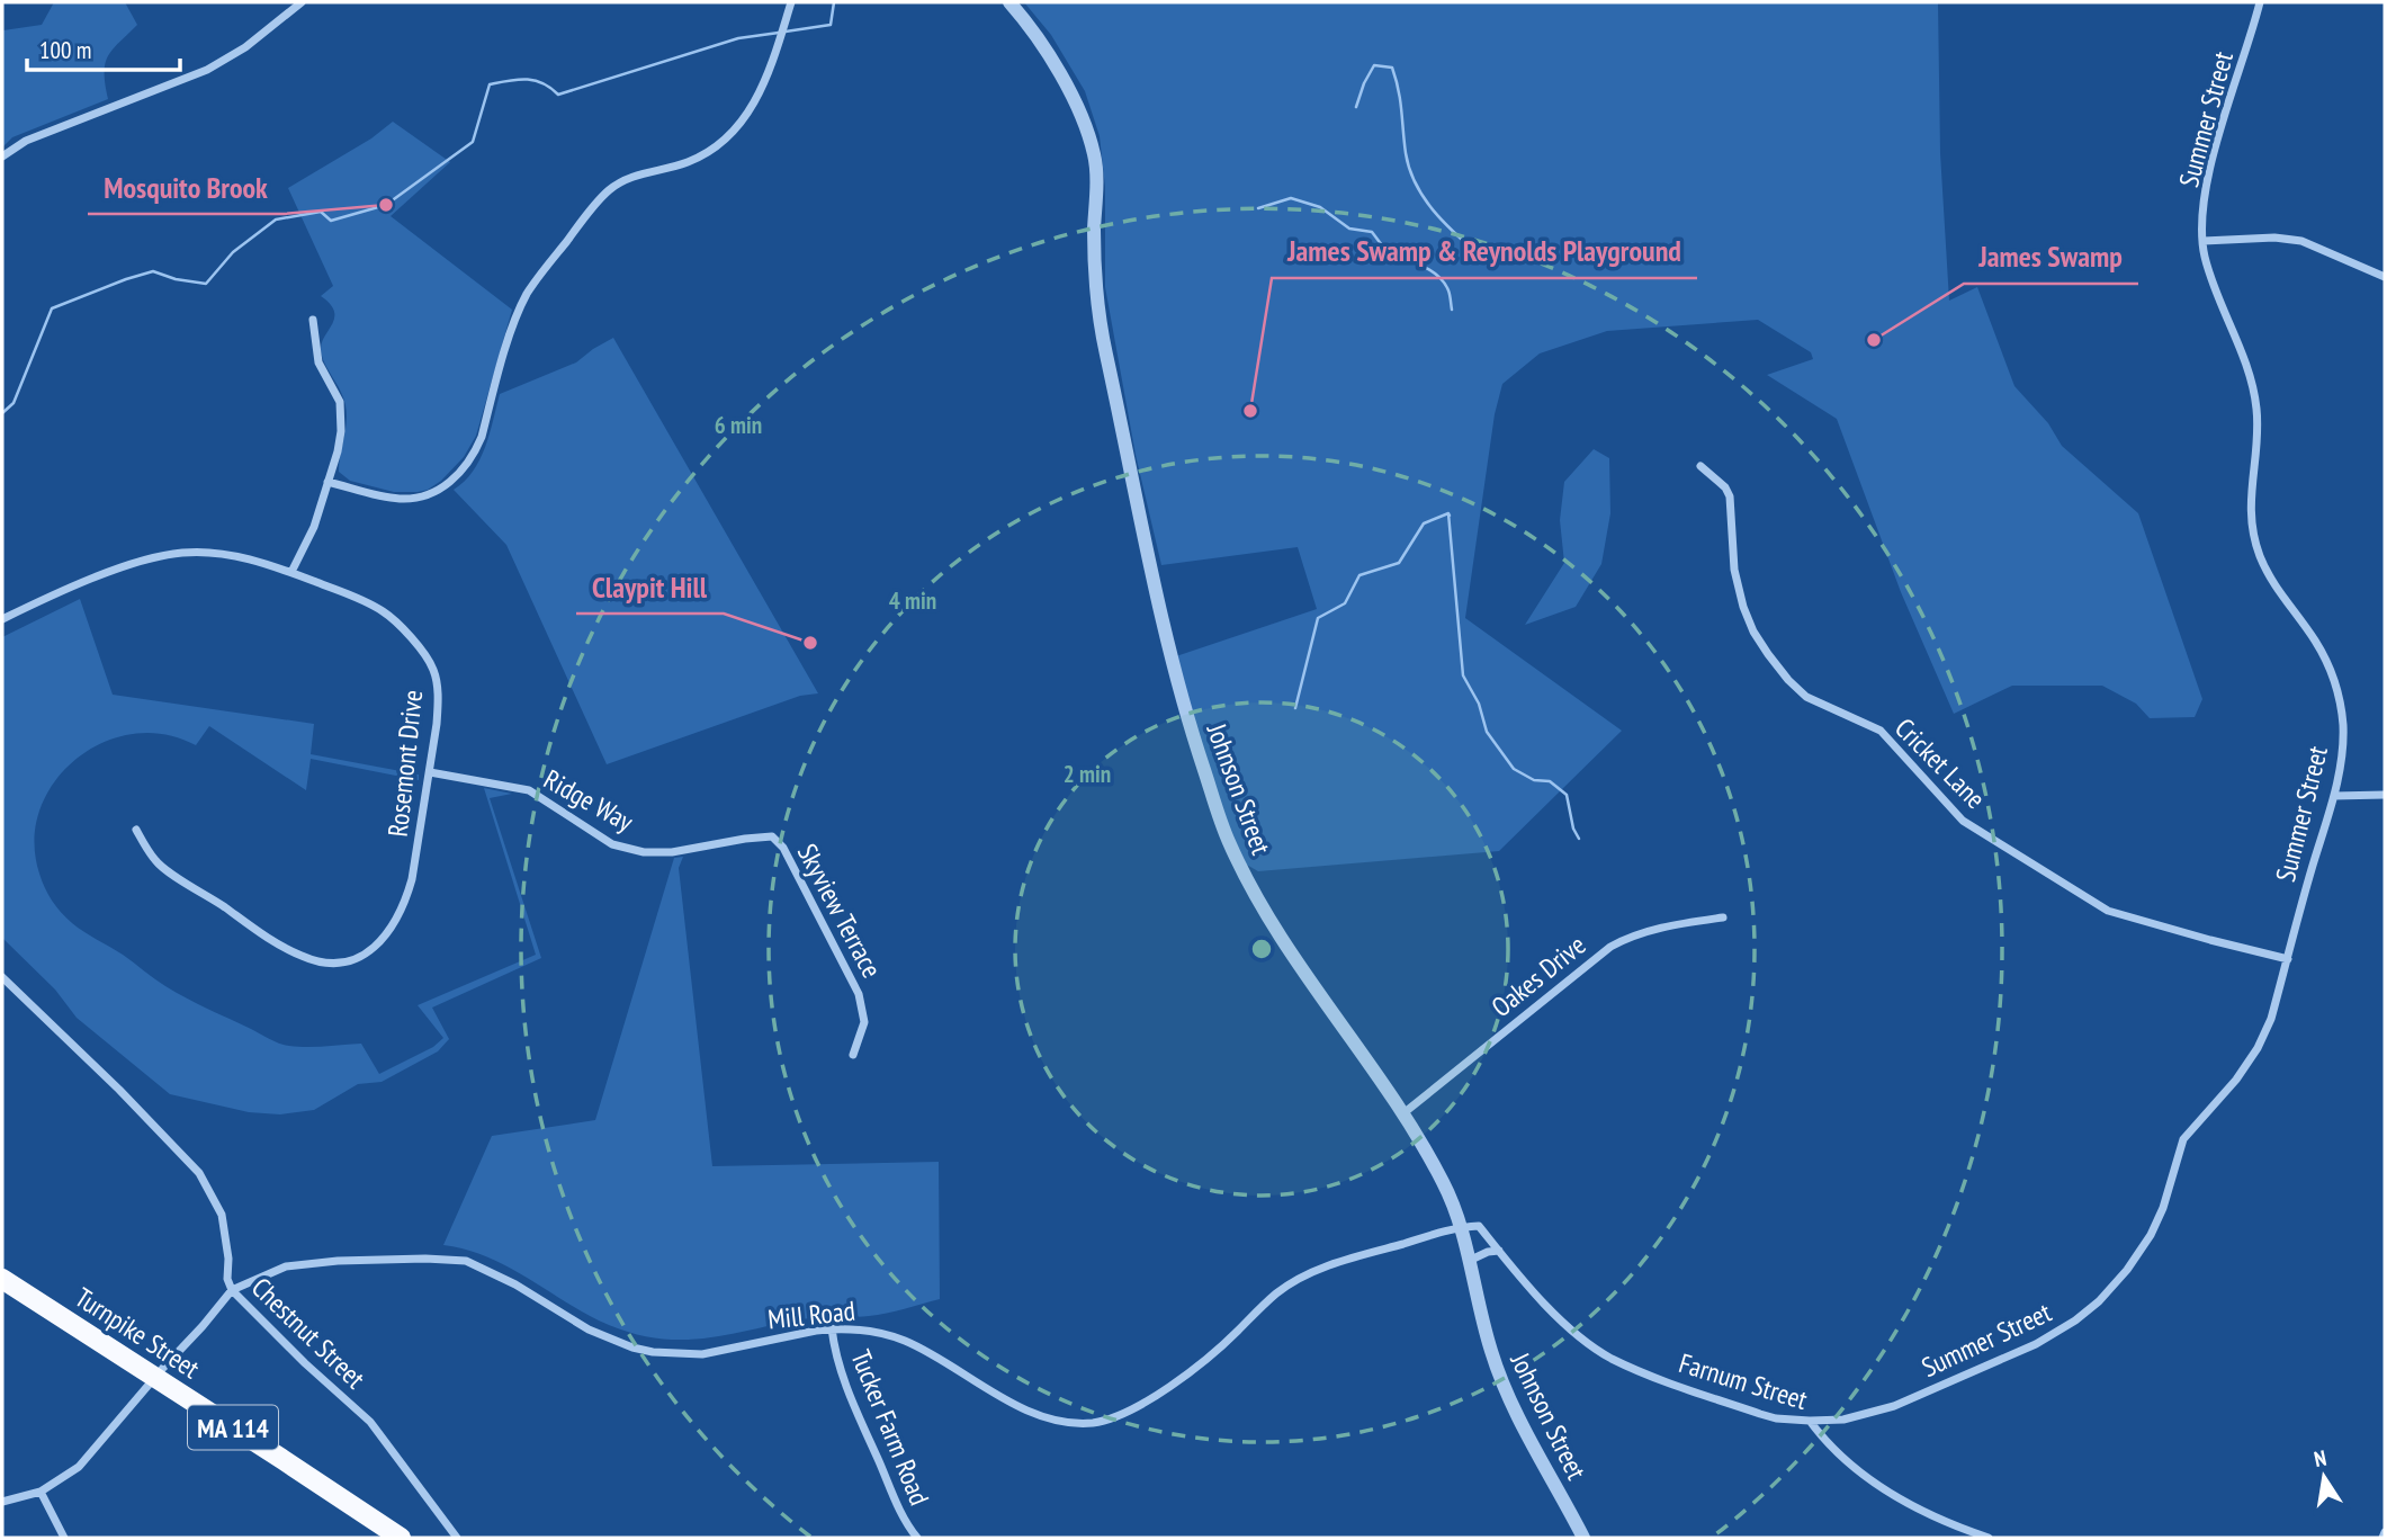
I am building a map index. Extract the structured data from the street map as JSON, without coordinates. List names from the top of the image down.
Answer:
{
  "streets": {
    "highway": ["Turnpike Street", "MA 114"],
    "street": [
      "Summer Street",
      "Rosemont Drive",
      "Cricket Lane",
      "Johnson Street",
      "Ridge Way",
      "Skyview Terrace",
      "Oakes Drive",
      "Mill Road",
      "Chestnut Street",
      "Farnum Street",
      "Tucker Farm Road"
    ]
  },
  "crossings": [
    ["Summer Street", "Cricket Lane"],
    ["Summer Street", "Farnum Street"],
    ["Rosemont Drive", "Ridge Way"],
    ["Johnson Street", "Oakes Drive"],
    ["Johnson Street", "Mill Road"],
    ["Johnson Street", "Farnum Street"],
    ["Ridge Way", "Skyview Terrace"],
    ["Mill Road", "Turnpike Street"],
    ["Mill Road", "Chestnut Street"],
    ["Mill Road", "Farnum Street"],
    ["Mill Road", "Tucker Farm Road"]
  ],
  "places": [
    "Mosquito Brook",
    "James Swamp",
    "James Swamp & Reynolds Playground",
    "Claypit Hill"
  ],
  "scale_bar": "100 m",
  "north": "top",
  "rings": ["6 min", "4 min", "2 min"]
}
